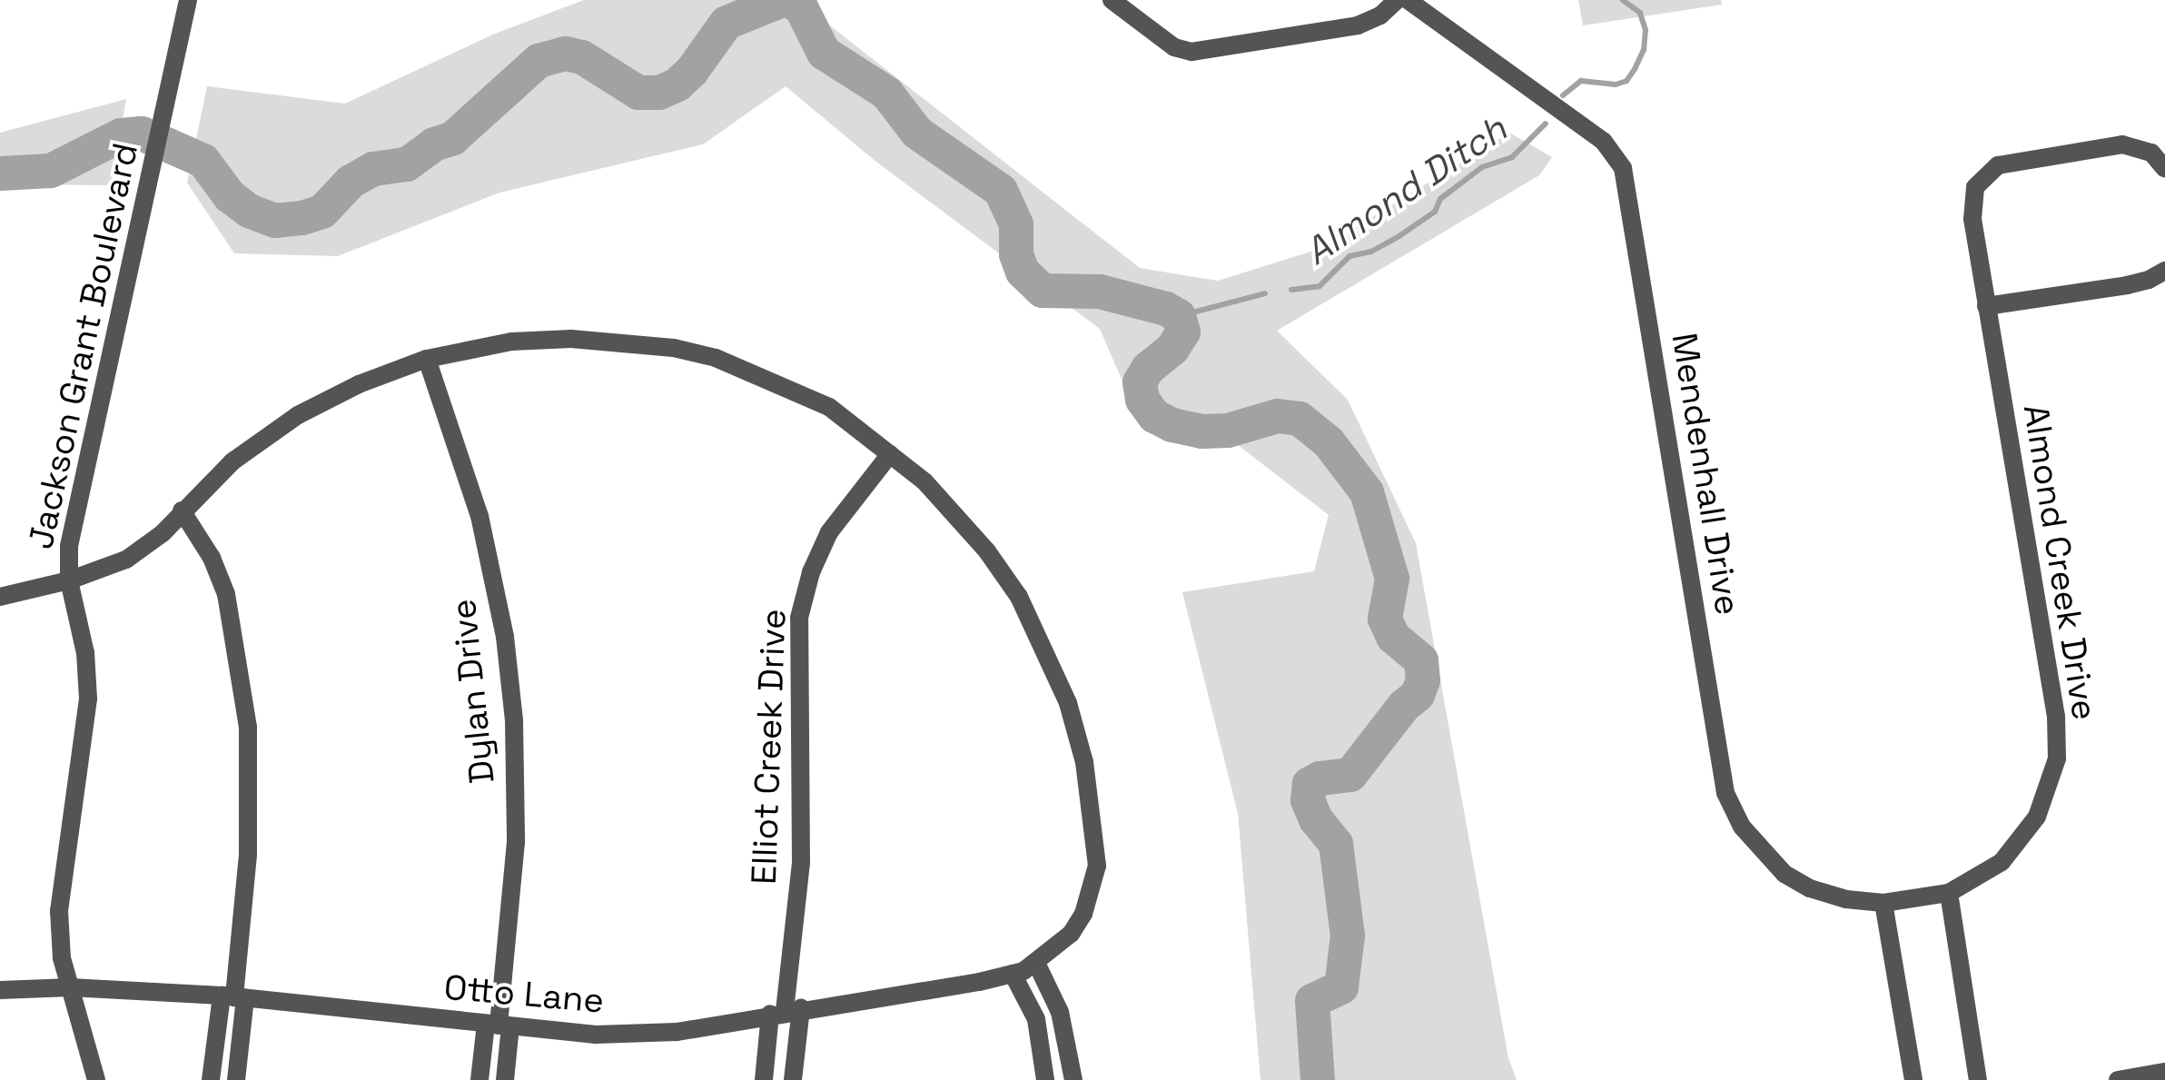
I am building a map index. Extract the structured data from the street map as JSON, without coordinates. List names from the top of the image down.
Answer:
{
  "streets": {
    "street": [
      "Jackson Grant Boulevard",
      "Mendenhall Drive",
      "Almond Creek Drive",
      "Dylan Drive",
      "Elliot Creek Drive",
      "Otto Lane"
    ]
  },
  "crossings": [
    ["Jackson Grant Boulevard", "Otto Lane"],
    ["Mendenhall Drive", "Almond Creek Drive"],
    ["Dylan Drive", "Otto Lane"],
    ["Elliot Creek Drive", "Otto Lane"]
  ],
  "water": ["Almond Ditch"]
}
